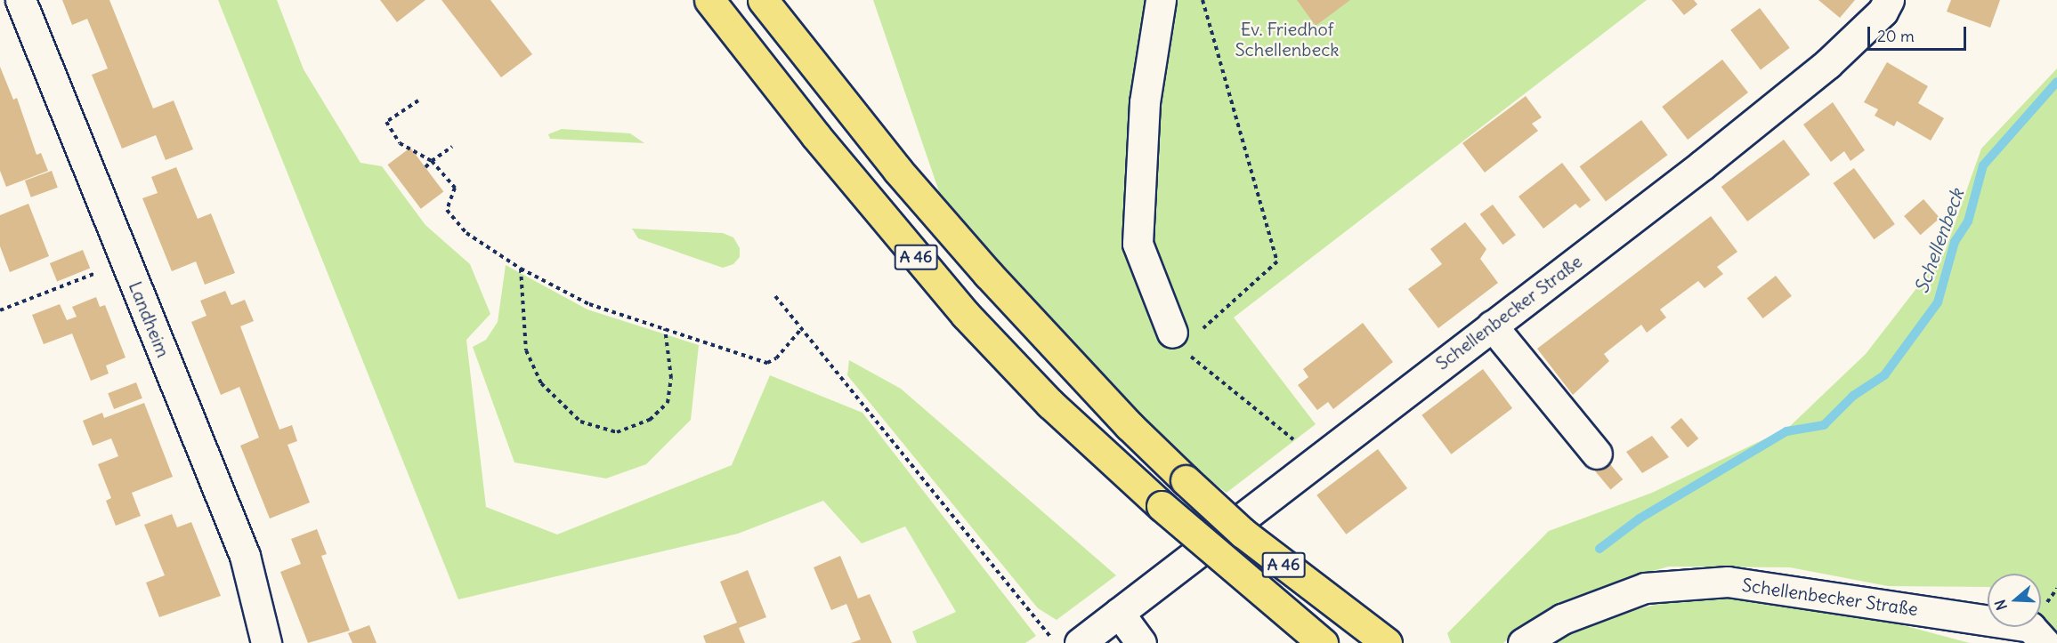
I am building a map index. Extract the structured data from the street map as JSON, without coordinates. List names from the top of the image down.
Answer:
{
  "streets": {
    "highway": ["A 46"],
    "street": ["Schellenbecker Straße", "Landheim"]
  },
  "water": ["Schellenbeck"],
  "parks": ["Ev. Friedhof Schellenbeck"],
  "scale_bar": "20 m",
  "north": "left"
}
